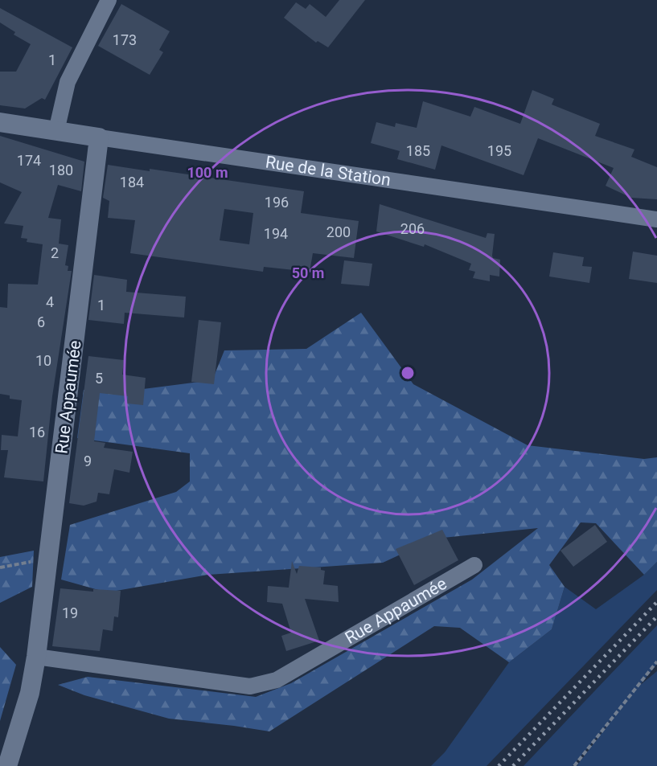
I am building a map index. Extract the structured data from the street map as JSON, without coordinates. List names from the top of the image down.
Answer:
{
  "streets": {
    "street": ["Rue de la Station", "Rue Appaumée"]
  },
  "crossings": [
    ["Rue de la Station", "Rue Appaumée"]
  ],
  "house_numbers": [
    "173",
    "1",
    "185",
    "195",
    "174",
    "180",
    "184",
    "196",
    "206",
    "200",
    "194",
    "2",
    "4",
    "1",
    "6",
    "10",
    "5",
    "16",
    "9",
    "19"
  ],
  "rings": ["100 m", "50 m"]
}
